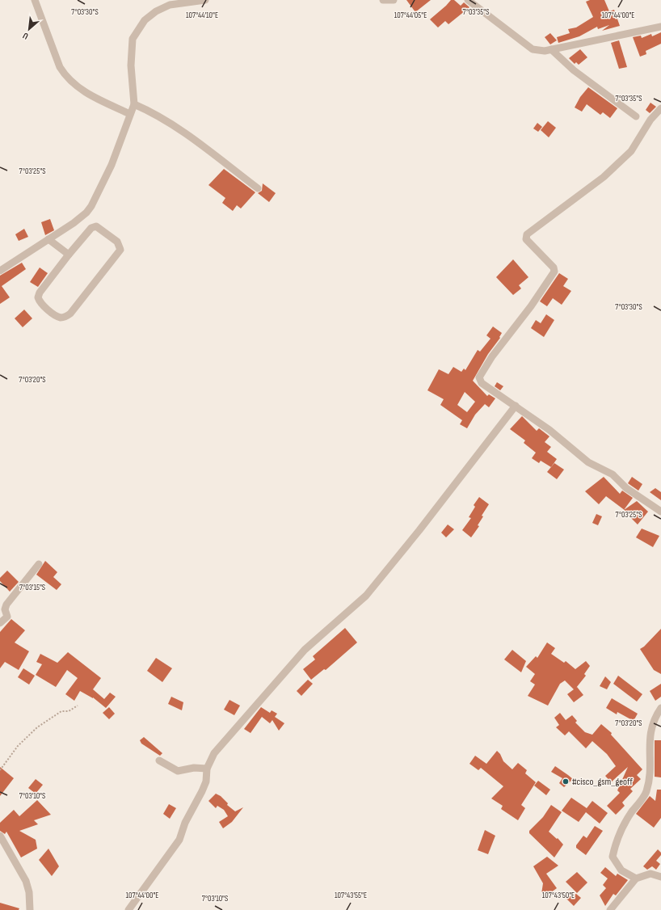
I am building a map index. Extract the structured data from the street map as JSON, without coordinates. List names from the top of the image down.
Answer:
{
  "places": ["#cisco_gsm_geoff"],
  "north": "bottom left",
  "coordinates": [
    "7°03'30\"S",
    "7°03'35\"S",
    "107°44'10\"E",
    "107°44'05\"E",
    "107°44'00\"E",
    "7°03'25\"S",
    "7°03'20\"S",
    "7°03'15\"S",
    "7°03'10\"S",
    "107°43'55\"E",
    "107°43'50\"E"
  ]
}
